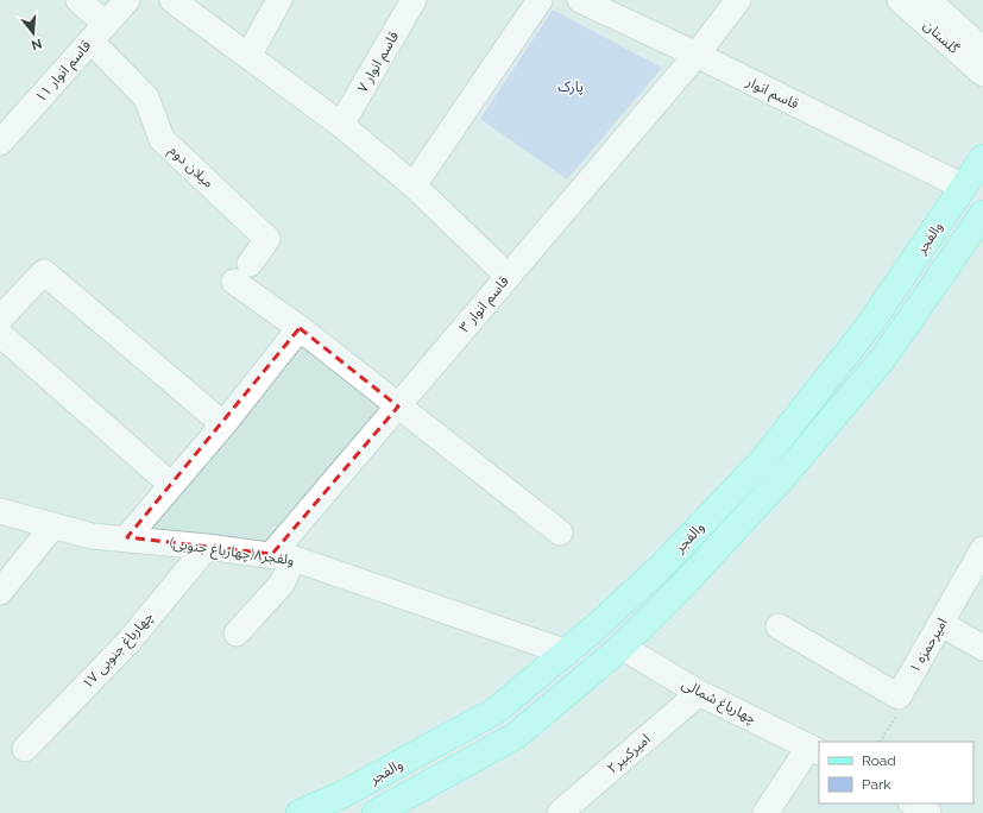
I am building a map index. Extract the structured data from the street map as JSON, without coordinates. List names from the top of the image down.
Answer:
{
  "streets": {
    "main road": ["والفجر"],
    "street": [
      "گلستان",
      "قاسم انوار ۷",
      "قاسم انوار ۱۱",
      "قاسم انوار",
      "میلان دوم",
      "قاسم انوار ۳",
      "ولفجر۸(چهارباغ جنوبی)",
      "امیرحمزه ۱",
      "چهارباغ جنوبی ۱۷",
      "چهارباغ شمالی",
      "امیرکبیر۲"
    ]
  },
  "crossings": [
    ["قاسم انوار ۱۱", "میلان دوم"],
    ["قاسم انوار", "والفجر"],
    ["قاسم انوار", "قاسم انوار ۳"],
    ["والفجر", "ولفجر۸(چهارباغ جنوبی)"],
    ["والفجر", "چهارباغ شمالی"],
    ["قاسم انوار ۳", "ولفجر۸(چهارباغ جنوبی)"],
    ["ولفجر۸(چهارباغ جنوبی)", "چهارباغ جنوبی ۱۷"],
    ["چهارباغ شمالی", "امیرکبیر۲"]
  ],
  "parks": ["پارک"],
  "legend": ["Road", "Park"],
  "north": "bottom"
}
